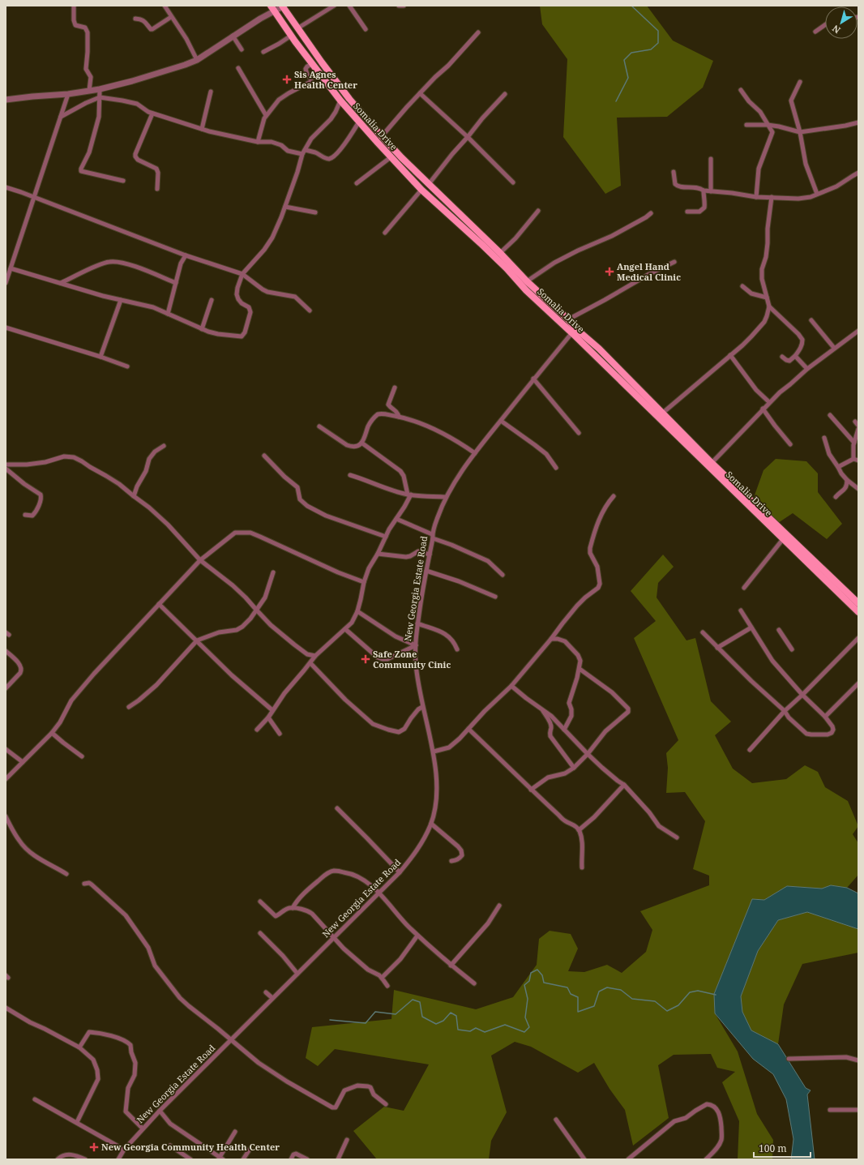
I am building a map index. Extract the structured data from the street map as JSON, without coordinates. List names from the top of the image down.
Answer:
{
  "streets": {
    "main road": ["Somalia Drive"],
    "street": ["New Georgia Estate Road"]
  },
  "crossings": [
    ["Somalia Drive", "New Georgia Estate Road"]
  ],
  "places": {
    "health": [
      "Sis Agnes Health Center",
      "Angel Hand Medical Clinic",
      "Safe Zone Community Cinic",
      "New Georgia Community Health Center"
    ]
  },
  "scale_bar": "100 m",
  "north": "bottom left"
}
